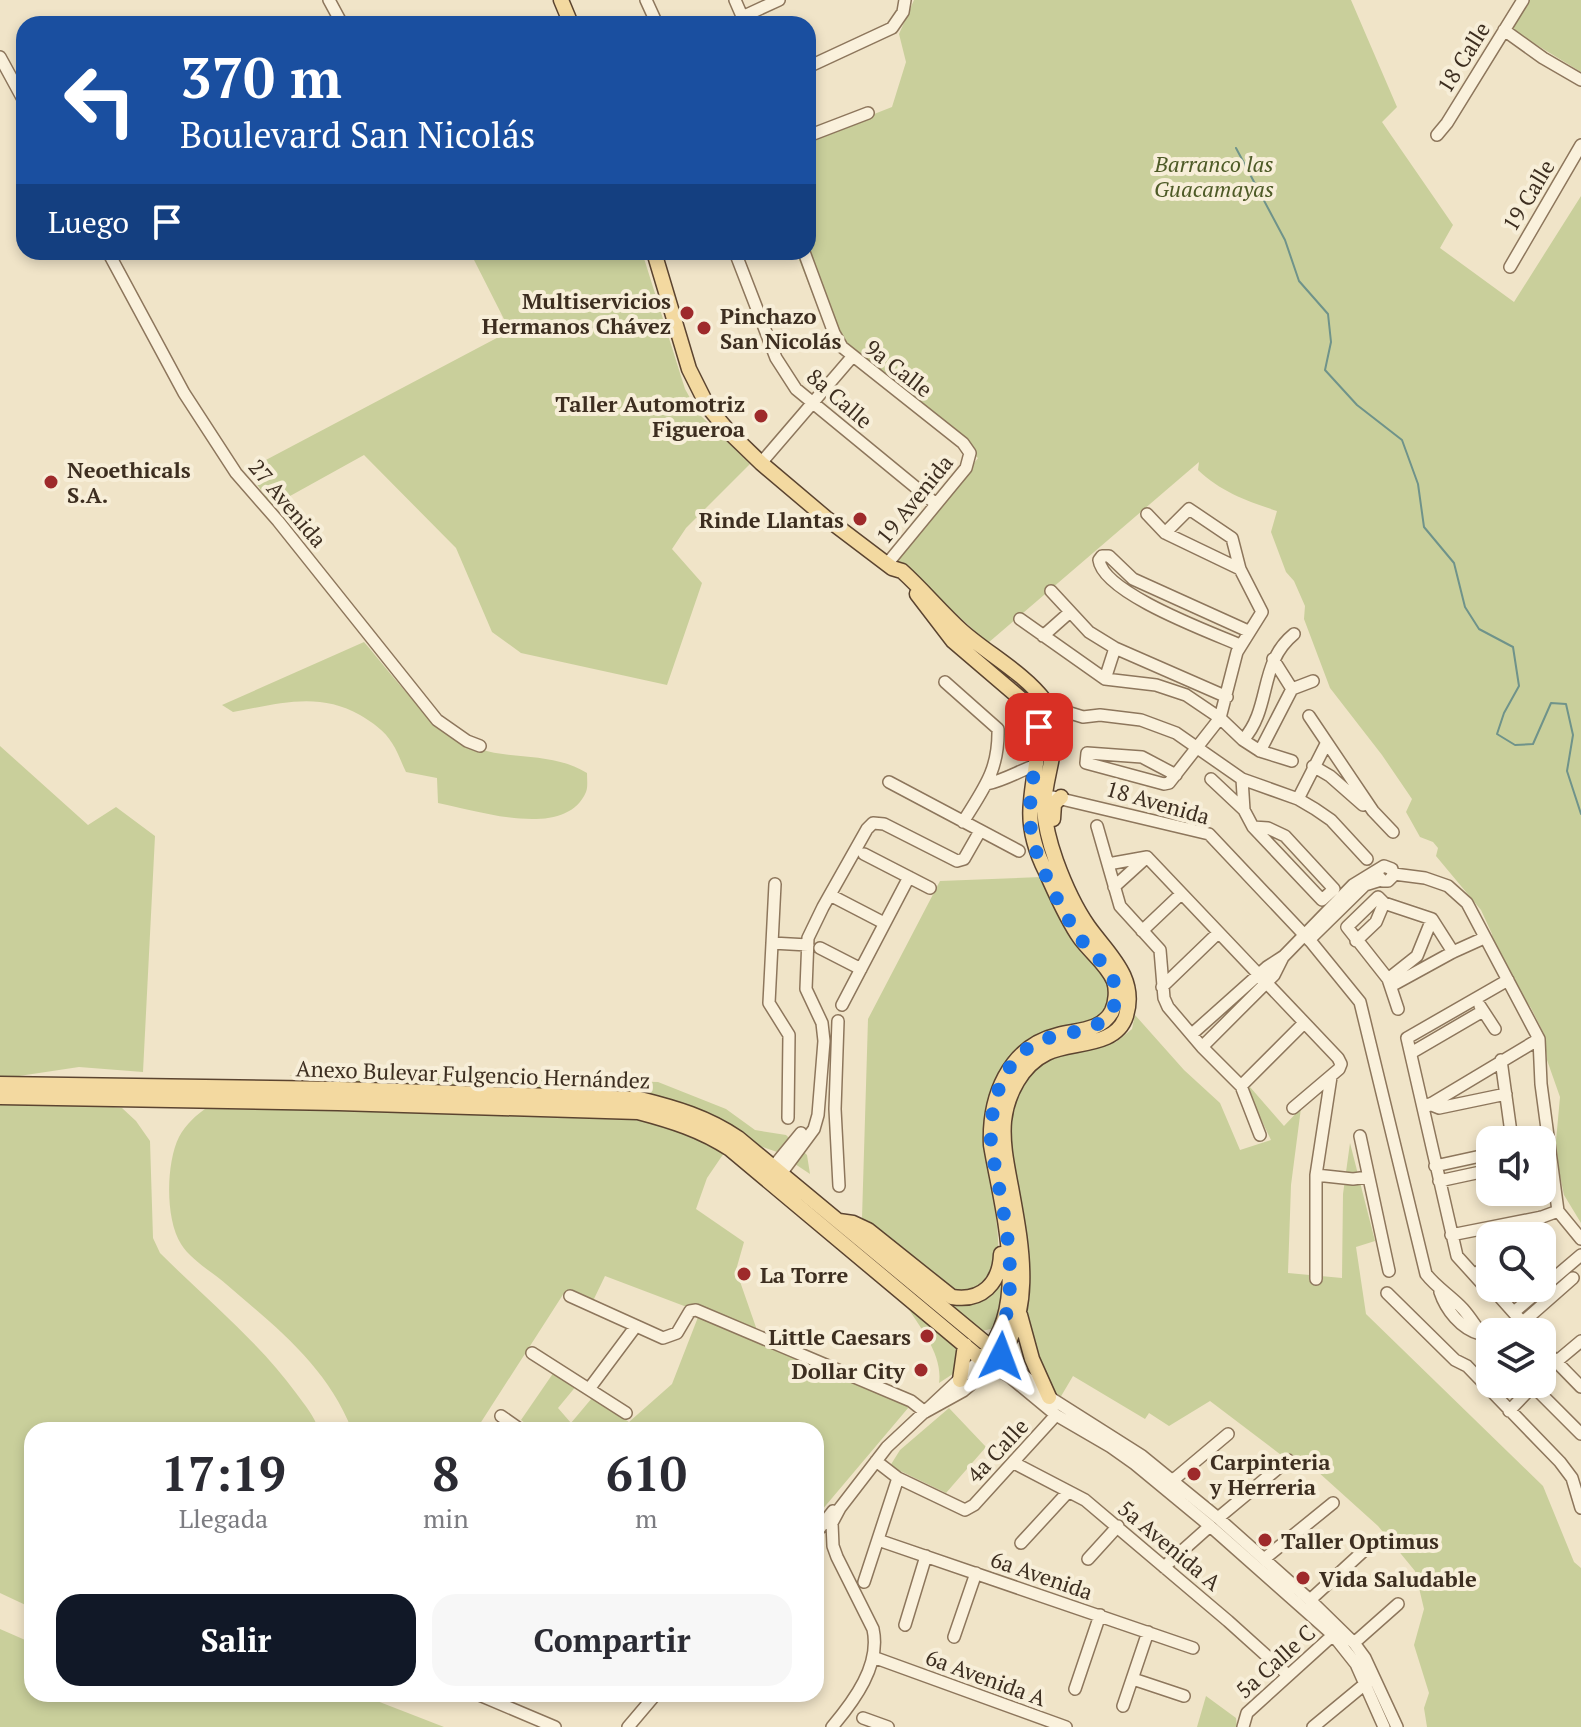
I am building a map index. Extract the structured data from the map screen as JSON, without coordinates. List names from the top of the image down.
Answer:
{
  "streets": {
    "main road": ["Anexo Bulevar Fulgencio Hernández"],
    "street": [
      "18 Calle",
      "19 Calle",
      "9a Calle",
      "8a Calle",
      "19 Avenida",
      "27 Avenida",
      "18 Avenida",
      "4a Calle",
      "5a Avenida A",
      "6a Avenida",
      "5a Calle C",
      "6a Avenida A"
    ]
  },
  "crossings": [
    ["9a Calle", "19 Avenida"],
    ["8a Calle", "19 Avenida"],
    ["4a Calle", "5a Avenida A"],
    ["5a Avenida A", "5a Calle C"]
  ],
  "parks": ["Barranco las Guacamayas"],
  "places": [
    "Multiservicios Hermanos Chávez",
    "Pinchazo San Nicolás",
    "Taller Automotriz Figueroa",
    "Neoethicals S.A.",
    "Rinde Llantas",
    "La Torre",
    "Little Caesars",
    "Dollar City",
    "Carpinteria y Herreria",
    "Taller Optimus",
    "Vida Saludable"
  ],
  "page": {
    "turn": ["370 m", "Boulevard San Nicolás"],
    "then": "Luego",
    "eta": [
      "17:19",
      "Llegada",
      "8",
      "min",
      "610",
      "m"
    ],
    "buttons": ["Salir", "Compartir"]
  }
}
